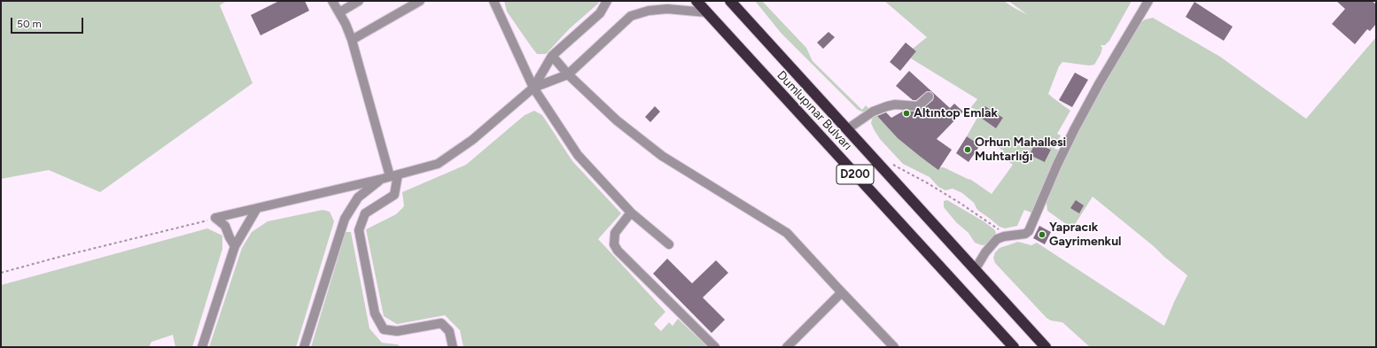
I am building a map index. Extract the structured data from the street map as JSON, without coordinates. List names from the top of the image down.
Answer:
{
  "streets": {
    "highway": ["Dumlupınar Bulvarı", "D200"]
  },
  "places": ["Altıntop Emlak", "Orhun Mahallesi Muhtarlığı", "Yapracık Gayrimenkul"],
  "scale_bar": "50 m"
}
